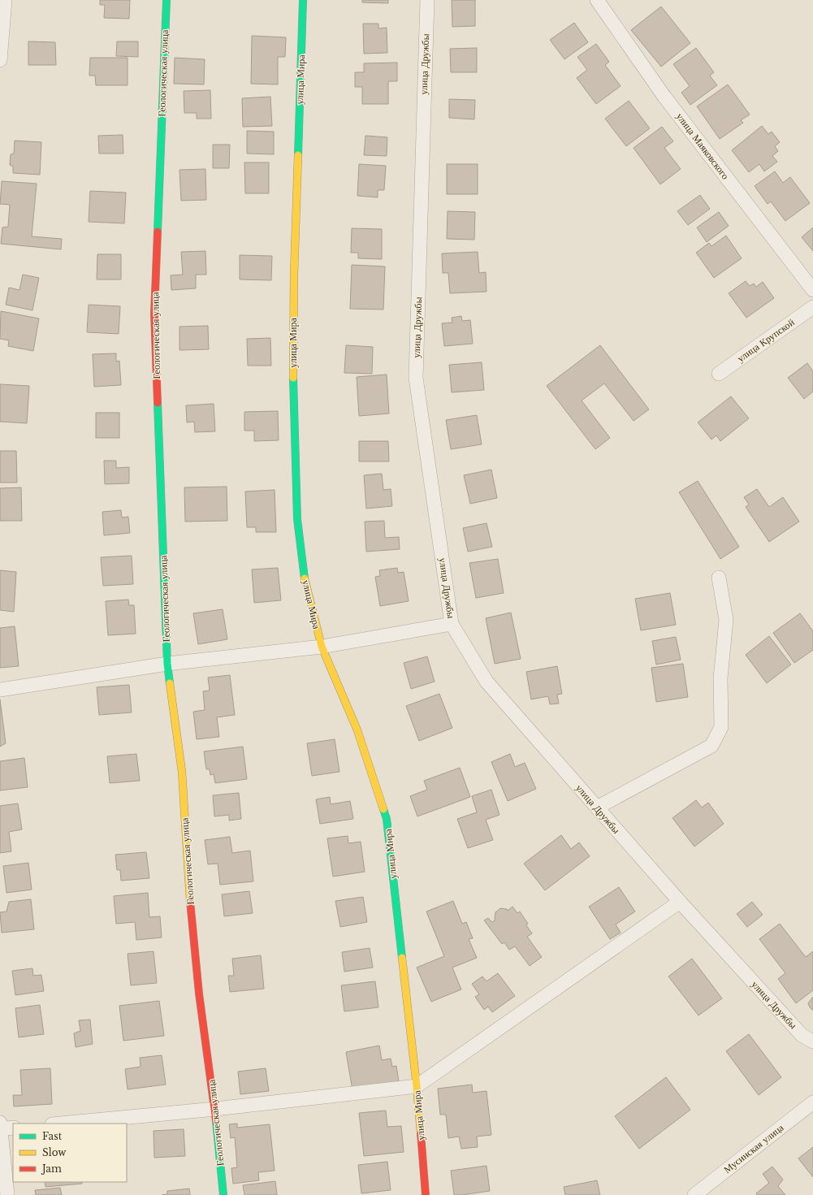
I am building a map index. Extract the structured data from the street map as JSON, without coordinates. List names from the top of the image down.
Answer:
{
  "streets": {
    "street": [
      "улица Дружбы",
      "Геологическая улица",
      "улица Мира",
      "улица Маяковского",
      "улица Крупской",
      "Мусинская улица"
    ]
  },
  "legend": ["Fast", "Slow", "Jam"]
}
